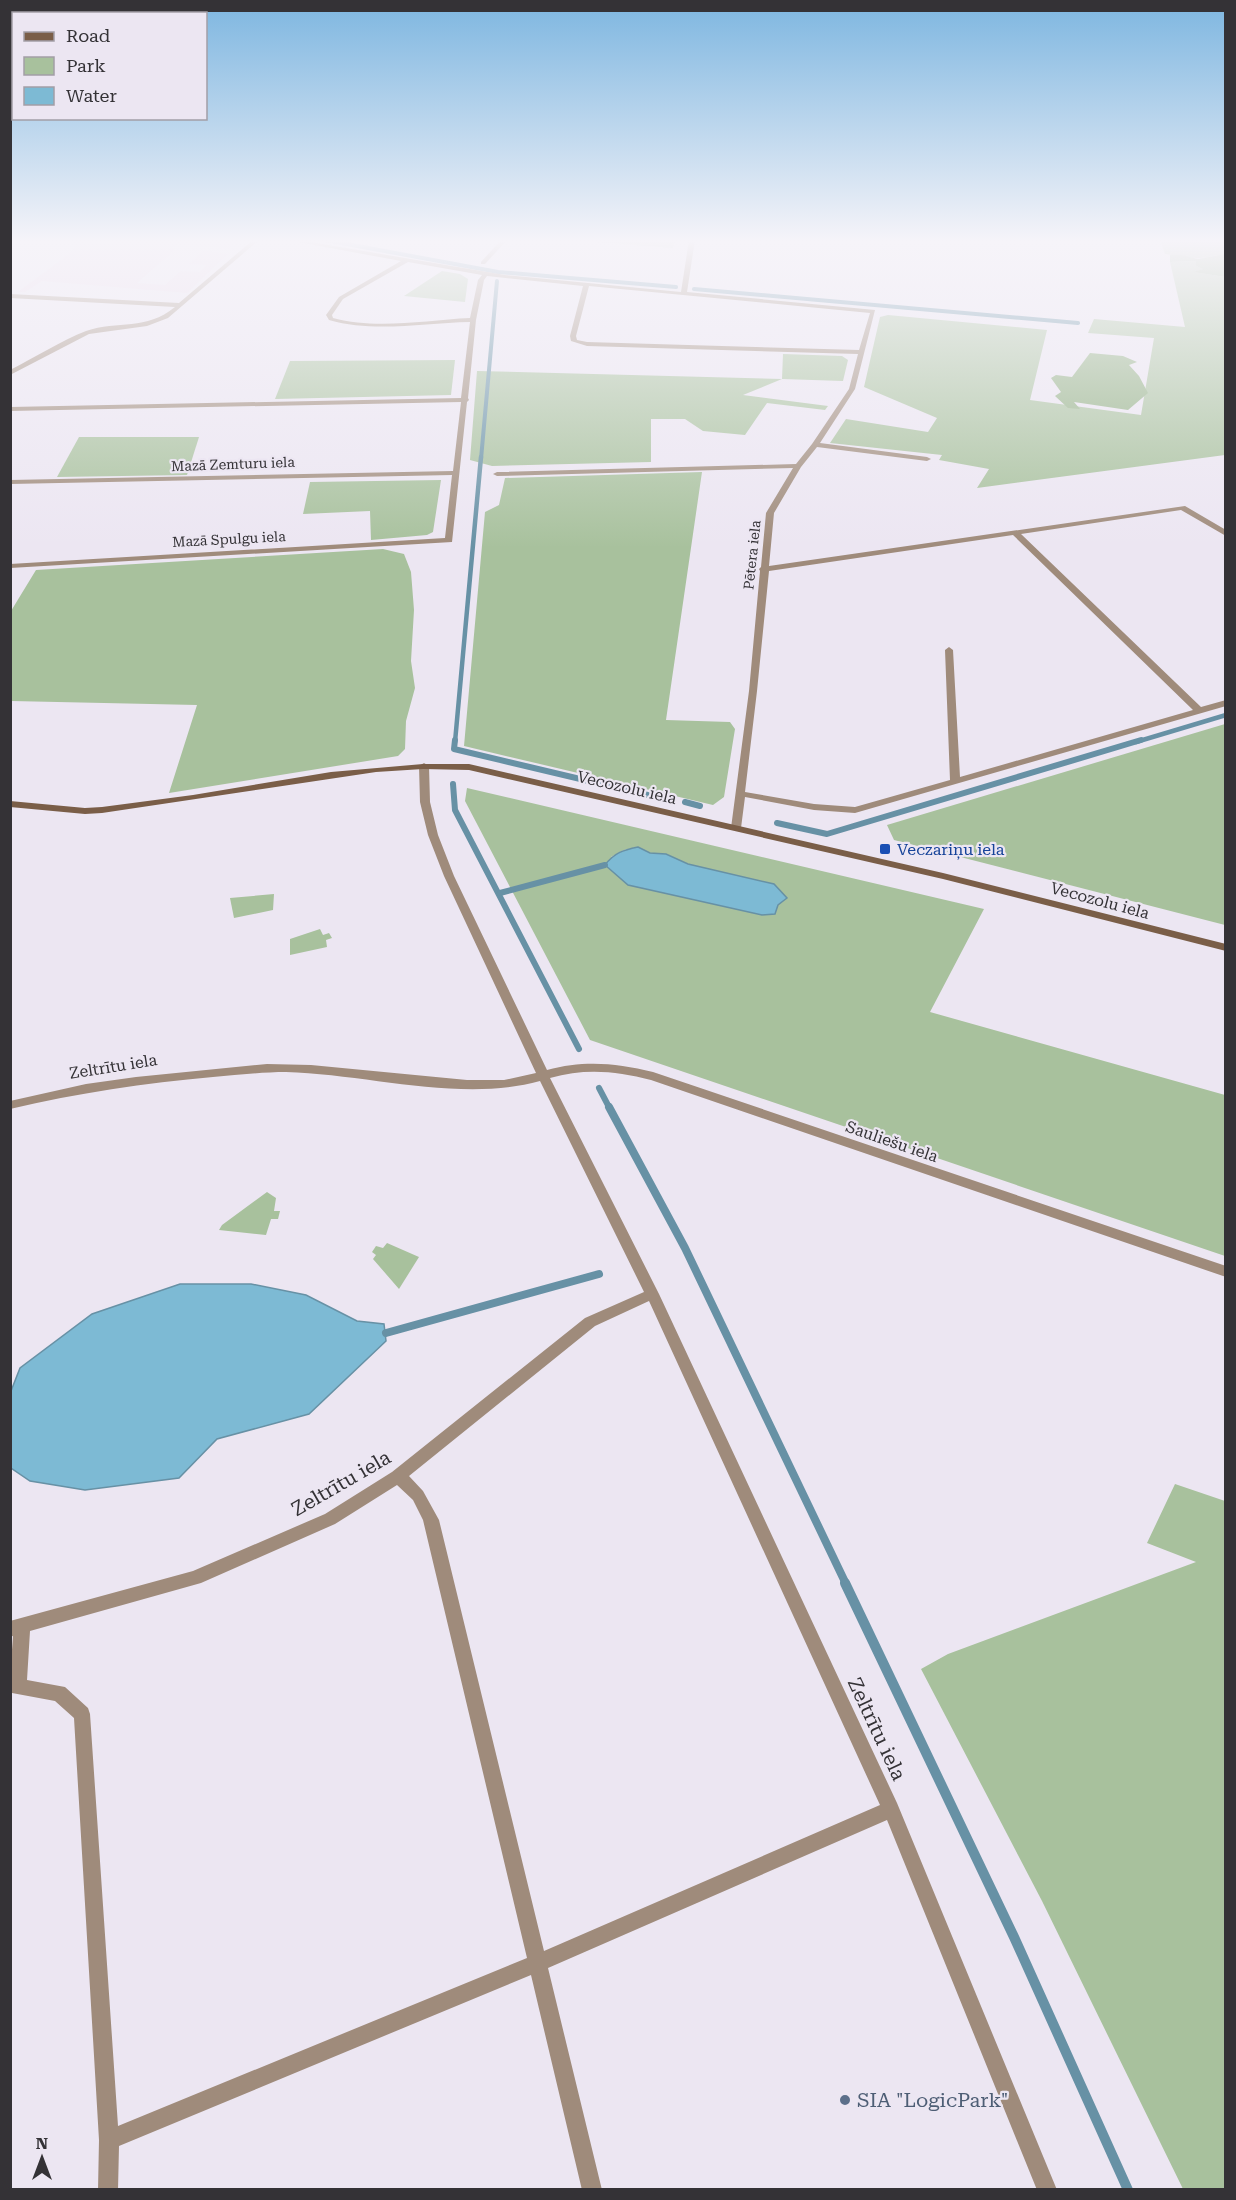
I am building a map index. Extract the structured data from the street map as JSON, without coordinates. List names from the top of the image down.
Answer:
{
  "streets": {
    "street": [
      "Mazā Zemturu iela",
      "Mazā Spulgu iela",
      "Pētera iela",
      "Vecozolu iela",
      "Zeltrītu iela",
      "Sauliešu iela"
    ]
  },
  "crossings": [
    ["Mazā Zemturu iela", "Mazā Spulgu iela"],
    ["Pētera iela", "Vecozolu iela"],
    ["Vecozolu iela", "Zeltrītu iela"],
    ["Zeltrītu iela", "Sauliešu iela"]
  ],
  "places": {
    "transit": ["Veczariņu iela"],
    "other": ["SIA \"LogicPark\""]
  },
  "legend": ["Road", "Park", "Water"],
  "north": "top"
}
